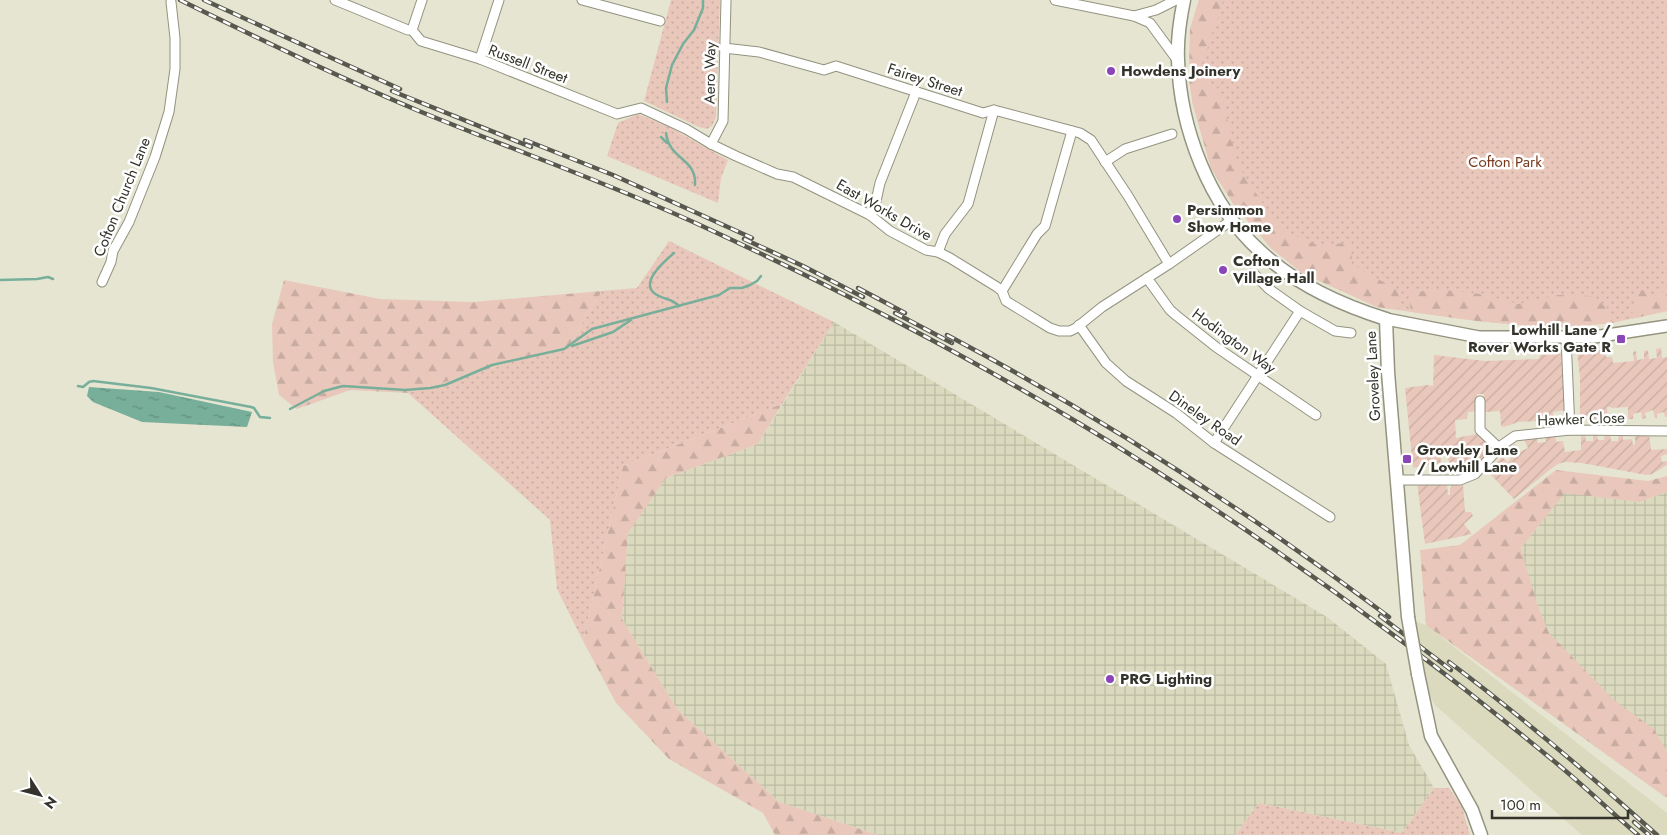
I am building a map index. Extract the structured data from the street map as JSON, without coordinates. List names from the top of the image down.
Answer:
{
  "streets": {
    "main road": ["Groveley Lane"],
    "street": [
      "Russell Street",
      "Aero Way",
      "Fairey Street",
      "Cofton Church Lane",
      "East Works Drive",
      "Hodington Way",
      "Dineley Road",
      "Hawker Close"
    ]
  },
  "crossings": [
    ["Russell Street", "Aero Way"],
    ["Russell Street", "East Works Drive"],
    ["Aero Way", "Fairey Street"],
    ["Aero Way", "East Works Drive"],
    ["Fairey Street", "East Works Drive"],
    ["East Works Drive", "Hodington Way"],
    ["East Works Drive", "Groveley Lane"],
    ["East Works Drive", "Dineley Road"],
    ["Groveley Lane", "Hawker Close"]
  ],
  "parks": ["Cofton Park"],
  "places": {
    "other": [
      "Howdens Joinery",
      "Persimmon Show Home",
      "Cofton Village Hall",
      "PRG Lighting"
    ],
    "transit": ["Lowhill Lane / Rover Works Gate R", "Groveley Lane / Lowhill Lane"]
  },
  "scale_bar": "100 m",
  "north": "bottom right"
}
